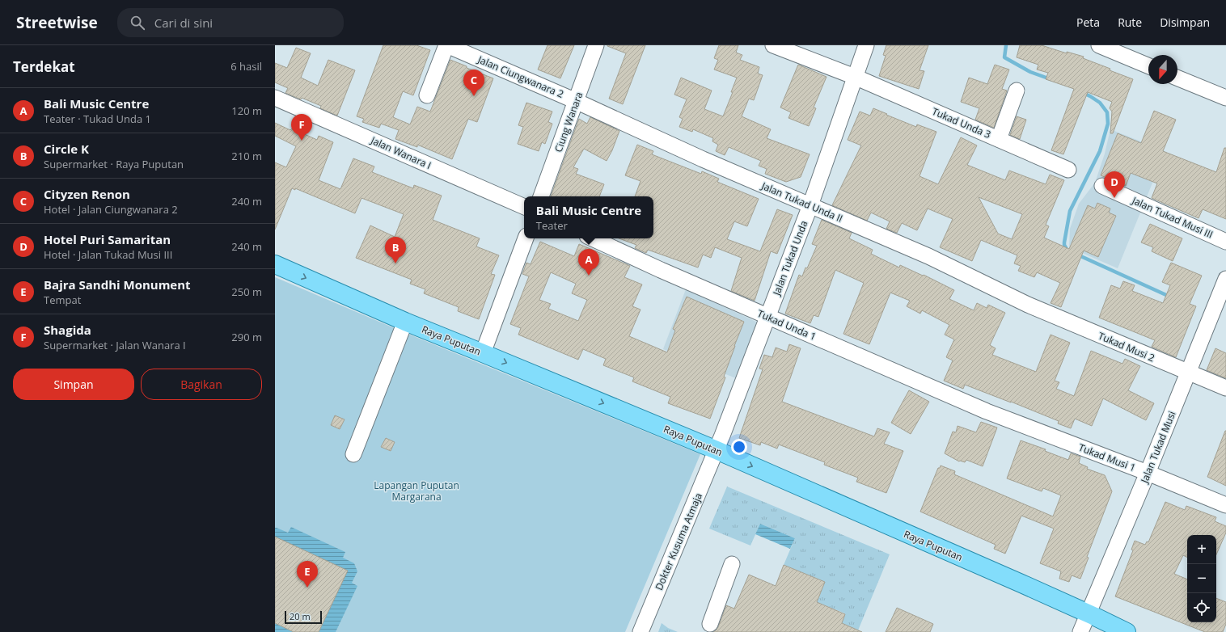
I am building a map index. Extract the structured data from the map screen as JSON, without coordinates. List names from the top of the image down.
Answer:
{
  "streets": {
    "main road": ["Raya Puputan"],
    "street": [
      "Jalan Ciungwanara 2",
      "Ciung Wanara",
      "Tukad Unda 3",
      "Jalan Wanara I",
      "Jalan Tukad Unda II",
      "Jalan Tukad Musi III",
      "Jalan Tukad Unda",
      "Tukad Unda 1",
      "Tukad Musi 2",
      "Jalan Tukad Musi",
      "Tukad Musi 1",
      "Dokter Kusuma Atmaja"
    ]
  },
  "crossings": [
    ["Jalan Ciungwanara 2", "Ciung Wanara"],
    ["Jalan Ciungwanara 2", "Jalan Tukad Unda II"],
    ["Ciung Wanara", "Jalan Tukad Unda II"],
    ["Tukad Unda 3", "Jalan Tukad Unda"],
    ["Jalan Tukad Unda II", "Jalan Tukad Unda"],
    ["Jalan Tukad Unda II", "Tukad Musi 2"],
    ["Jalan Tukad Unda", "Tukad Unda 1"],
    ["Jalan Tukad Unda", "Raya Puputan"],
    ["Jalan Tukad Unda", "Dokter Kusuma Atmaja"],
    ["Tukad Unda 1", "Tukad Musi 1"],
    ["Raya Puputan", "Jalan Tukad Musi"],
    ["Raya Puputan", "Dokter Kusuma Atmaja"],
    ["Tukad Musi 2", "Jalan Tukad Musi"],
    ["Jalan Tukad Musi", "Tukad Musi 1"]
  ],
  "one_way": ["Raya Puputan"],
  "parks": ["Lapangan Puputan Margarana"],
  "scale_bar": "20 m",
  "north": "bottom",
  "page": {
    "header": "Streetwise",
    "search": "Cari di sini",
    "nav": ["Peta", "Rute", "Disimpan"],
    "heading": ["Terdekat", "6 hasil"],
    "pins": [
      "C",
      "F",
      "D",
      "B",
      "A",
      "E"
    ],
    "list": [
      {
        "mark": "A",
        "name": "Bali Music Centre",
        "note": "Teater · Tukad Unda 1",
        "value": "120 m"
      },
      {
        "mark": "B",
        "name": "Circle K",
        "note": "Supermarket · Raya Puputan",
        "value": "210 m"
      },
      {
        "mark": "C",
        "name": "Cityzen Renon",
        "note": "Hotel · Jalan Ciungwanara 2",
        "value": "240 m"
      },
      {
        "mark": "D",
        "name": "Hotel Puri Samaritan",
        "note": "Hotel · Jalan Tukad Musi III",
        "value": "240 m"
      },
      {
        "mark": "E",
        "name": "Bajra Sandhi Monument",
        "note": "Tempat",
        "value": "250 m"
      },
      {
        "mark": "F",
        "name": "Shagida",
        "note": "Supermarket · Jalan Wanara I",
        "value": "290 m"
      }
    ],
    "popup": ["Bali Music Centre", "Teater"],
    "buttons": ["Simpan", "Bagikan"],
    "map_buttons": ["+", "−"],
    "scale": "20 m"
  }
}
